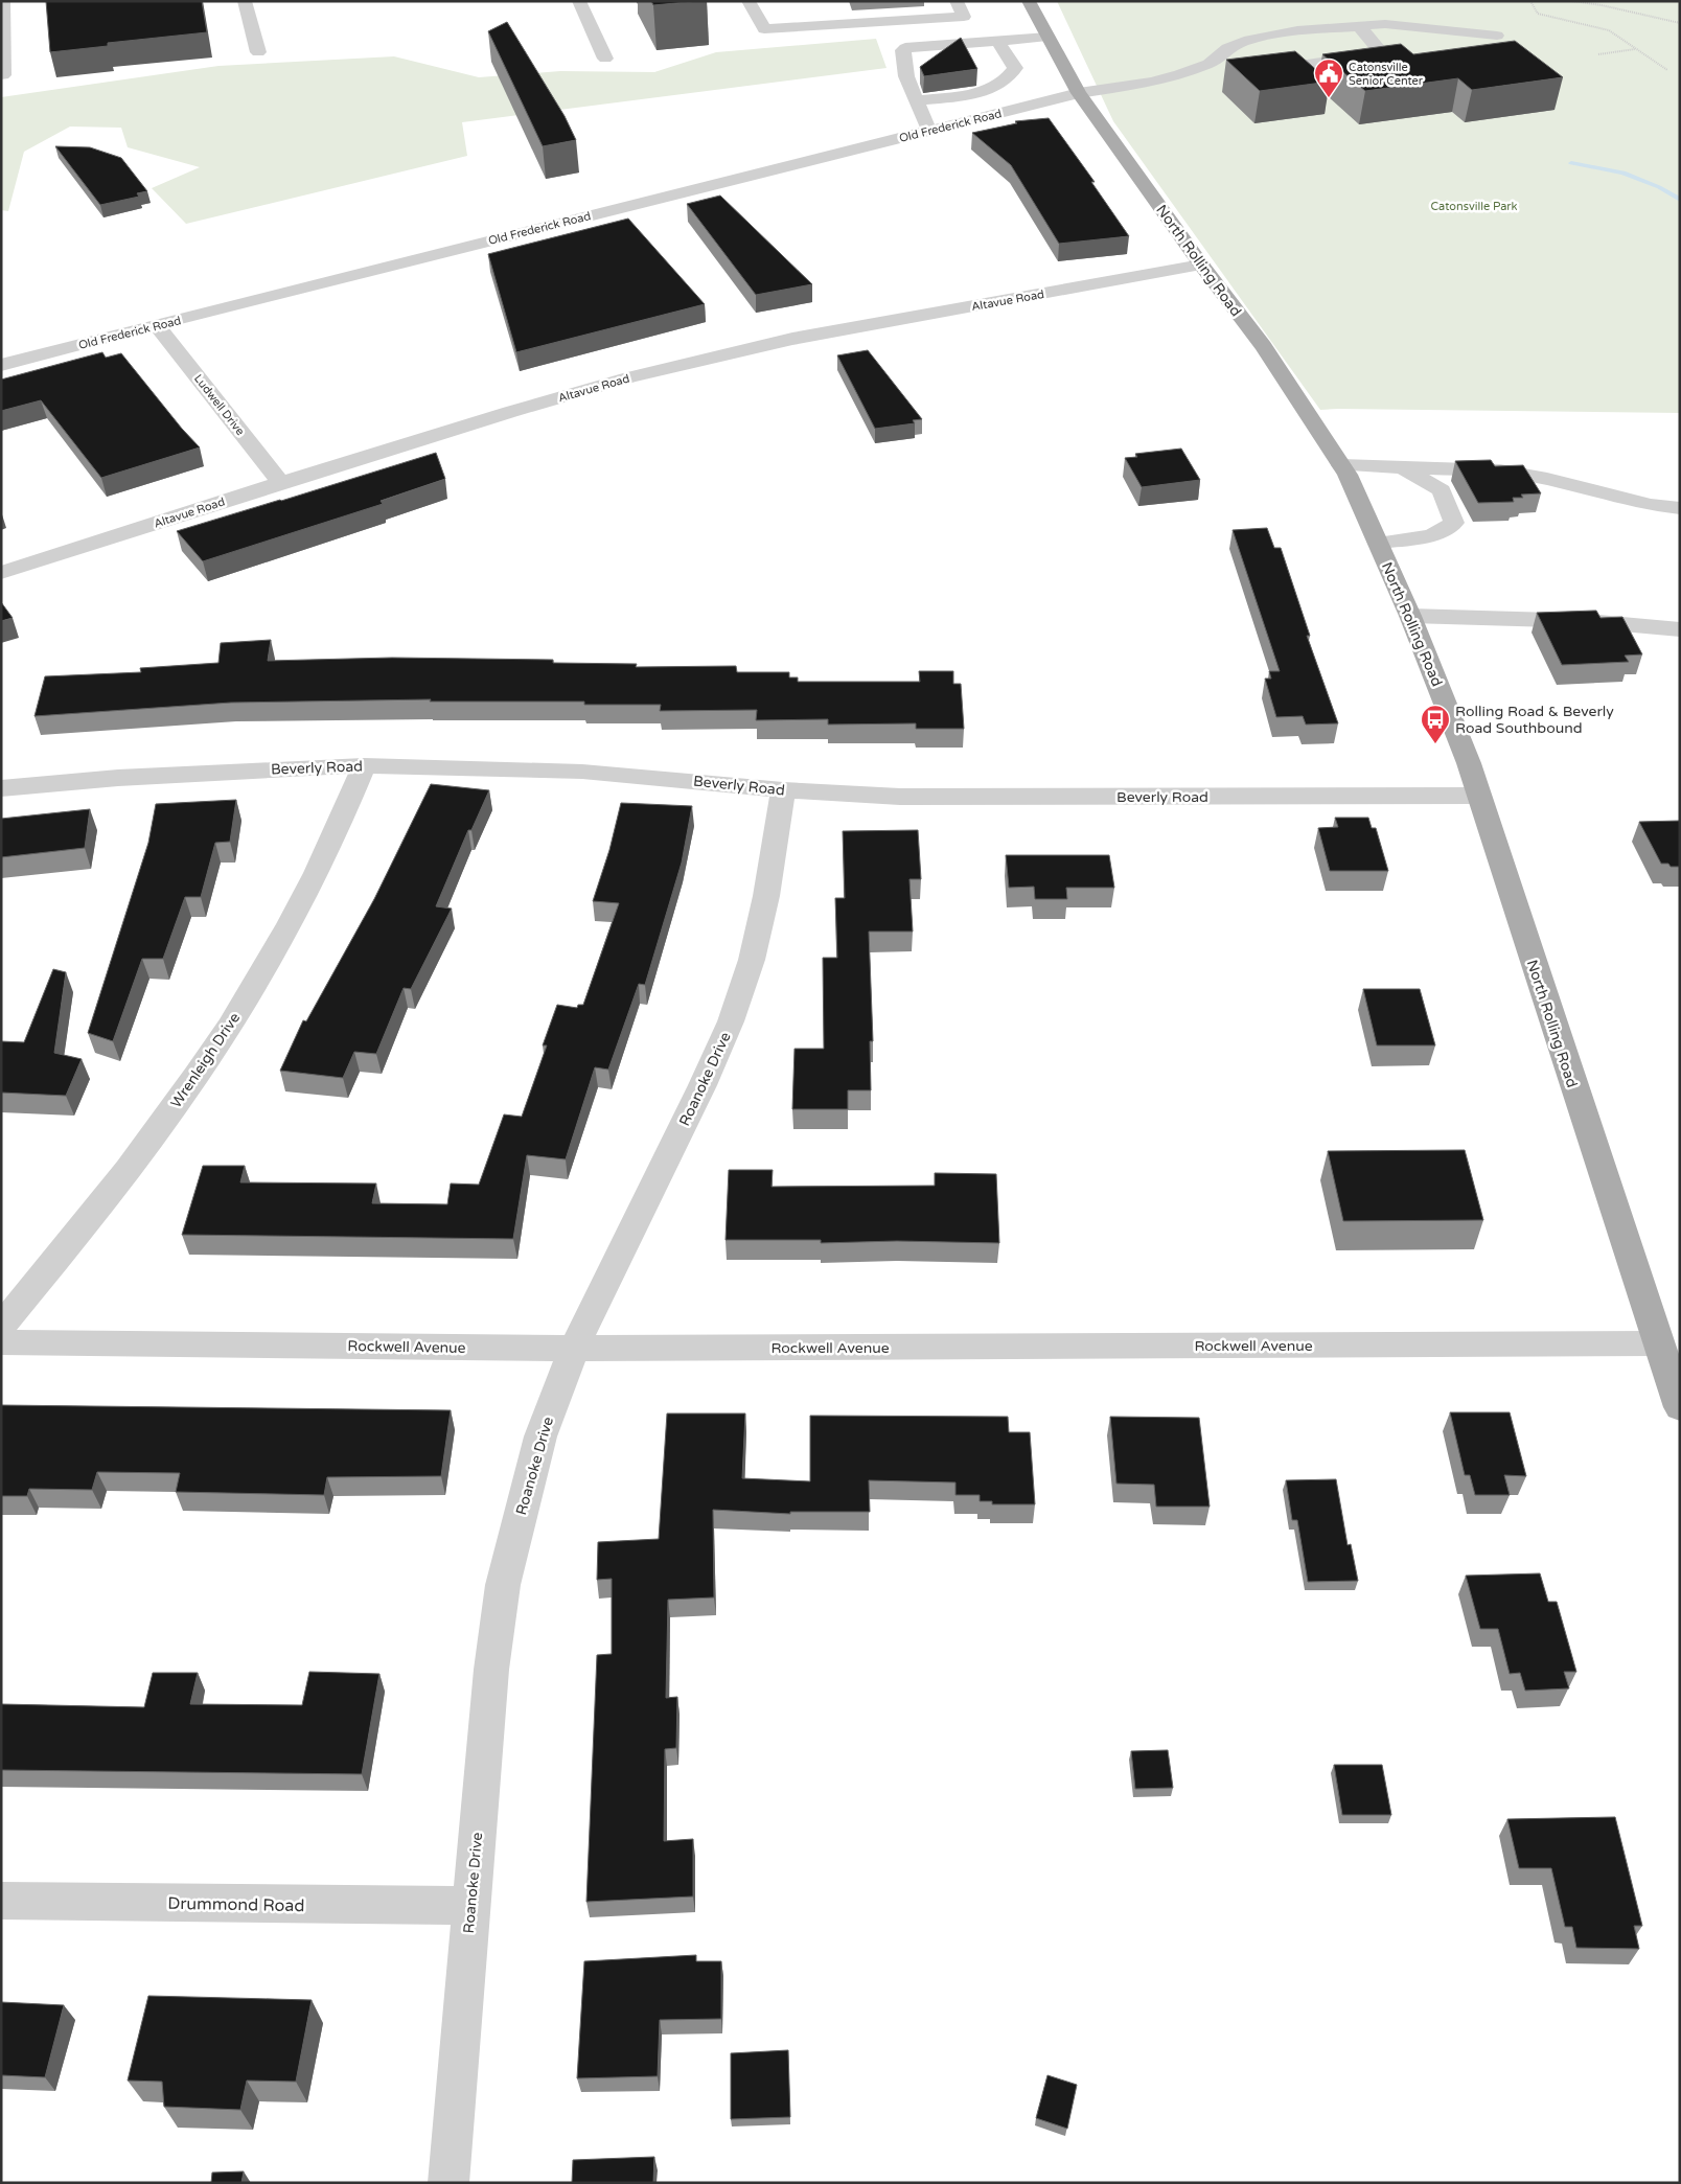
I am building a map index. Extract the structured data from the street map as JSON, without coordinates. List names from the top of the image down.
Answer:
{
  "streets": {
    "main road": ["North Rolling Road"],
    "street": [
      "Old Frederick Road",
      "Altavue Road",
      "Ludwell Drive",
      "Beverly Road",
      "Wrenleigh Drive",
      "Roanoke Drive",
      "Rockwell Avenue",
      "Drummond Road"
    ]
  },
  "crossings": [
    ["Old Frederick Road", "North Rolling Road"],
    ["Old Frederick Road", "Ludwell Drive"],
    ["North Rolling Road", "Altavue Road"],
    ["North Rolling Road", "Beverly Road"],
    ["North Rolling Road", "Rockwell Avenue"],
    ["Altavue Road", "Ludwell Drive"],
    ["Beverly Road", "Wrenleigh Drive"],
    ["Beverly Road", "Roanoke Drive"],
    ["Roanoke Drive", "Rockwell Avenue"],
    ["Roanoke Drive", "Drummond Road"]
  ],
  "parks": ["Catonsville Park"],
  "places": {
    "public building": ["Catonsville Senior Center"],
    "bus stop": ["Rolling Road & Beverly Road Southbound"]
  }
}
